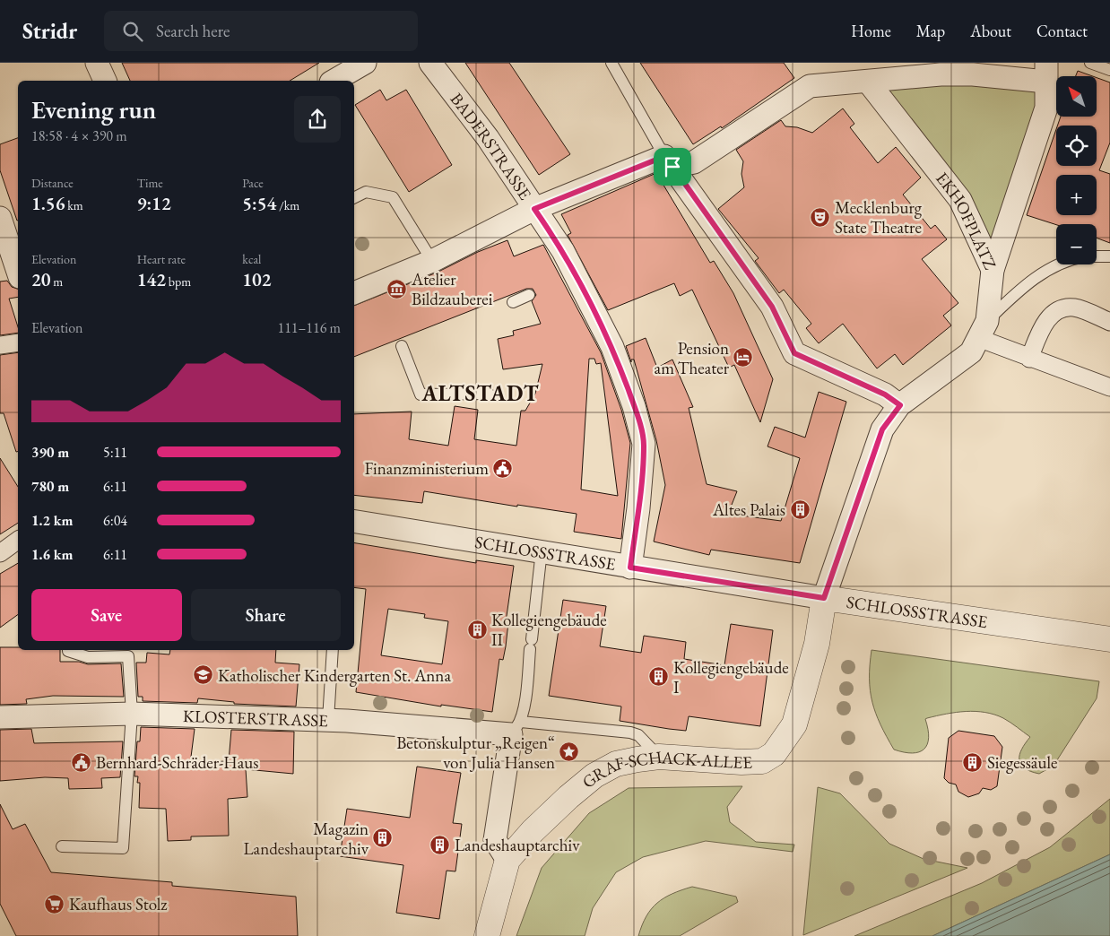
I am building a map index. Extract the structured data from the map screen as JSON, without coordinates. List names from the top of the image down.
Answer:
{
  "streets": {
    "street": [
      "BADERSTRASSE",
      "EKHOFPLATZ",
      "SCHLOSSSTRASSE",
      "KLOSTERSTRASSE",
      "GRAF-SCHACK-ALLEE"
    ]
  },
  "crossings": [
    ["BADERSTRASSE", "SCHLOSSSTRASSE"],
    ["SCHLOSSSTRASSE", "GRAF-SCHACK-ALLEE"]
  ],
  "districts": ["ALTSTADT"],
  "places": {
    "theatre": ["Mecklenburg State Theatre"],
    "museum": ["Atelier Bildzauberei"],
    "hotel": ["Pension am Theater"],
    "public building": ["Finanzministerium", "Bernhard-Schräder-Haus"],
    "building": [
      "Altes Palais",
      "Kollegiengebäude II",
      "Kollegiengebäude I",
      "Siegessäule",
      "Magazin Landeshauptarchiv",
      "Landeshauptarchiv"
    ],
    "school or university": ["Katholischer Kindergarten St. Anna"],
    "place": ["Betonskulptur „Reigen“ von Julia Hansen"],
    "supermarket": ["Kaufhaus Stolz"]
  },
  "north": "top left",
  "page": {
    "header": "Stridr",
    "search": "Search here",
    "nav": [
      "Home",
      "Map",
      "About",
      "Contact"
    ],
    "map_buttons": ["+", "−"],
    "heading": ["Evening run", "18:58 · 4 × 390 m"],
    "stats": [
      ["Distance", "1.56 km"],
      ["Time", "9:12"],
      ["Pace", "5:54 /km"],
      ["Elevation", "20 m"],
      ["Heart rate", "142 bpm"],
      ["kcal", "102"]
    ],
    "chart": ["Elevation", "111–116 m"],
    "list": [
      {
        "name": "390 m",
        "note": "5:11"
      },
      {
        "name": "780 m",
        "note": "6:11"
      },
      {
        "name": "1.2 km",
        "note": "6:04"
      },
      {
        "name": "1.6 km",
        "note": "6:11"
      }
    ],
    "buttons": ["Save", "Share"]
  }
}
